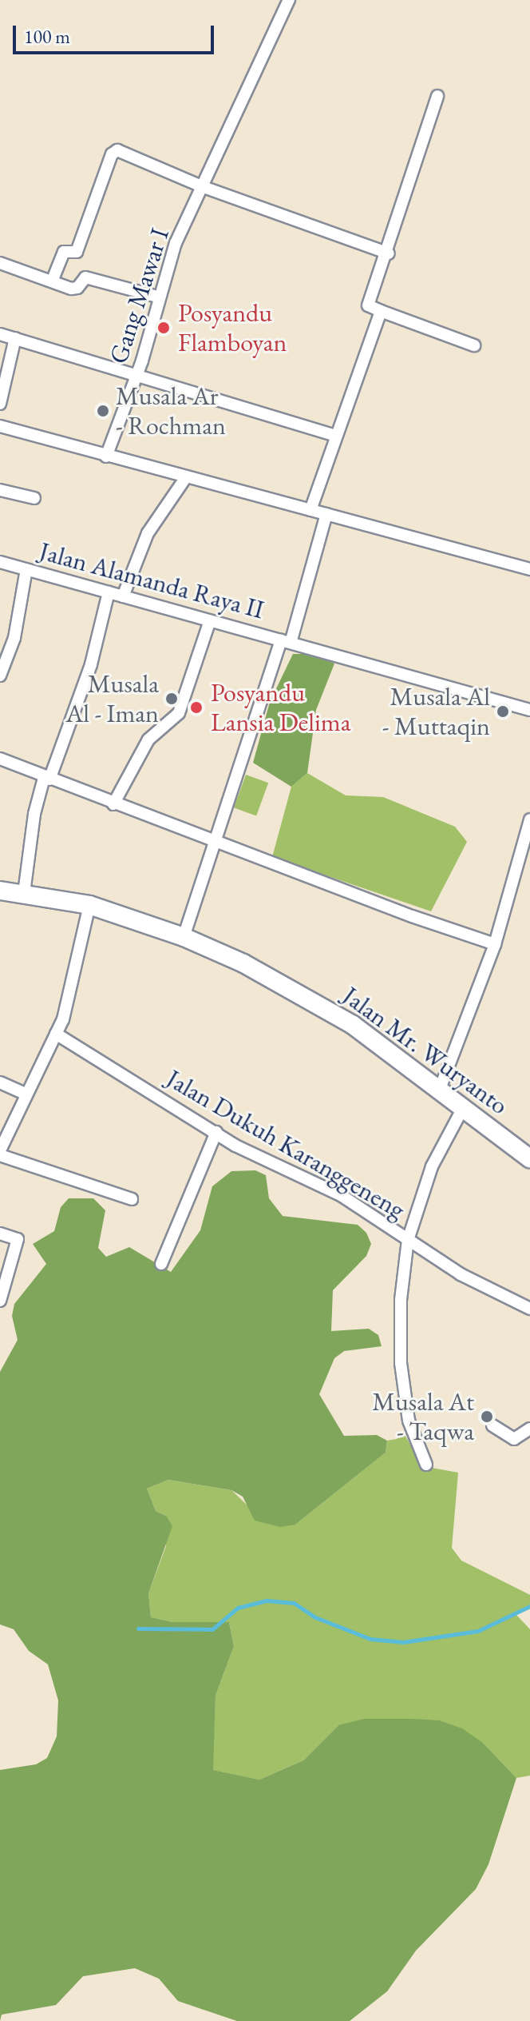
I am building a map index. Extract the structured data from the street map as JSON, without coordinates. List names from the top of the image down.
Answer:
{
  "streets": {
    "main road": ["Jalan Mr. Wuryanto"],
    "street": ["Gang Mawar I", "Jalan Alamanda Raya II", "Jalan Dukuh Karanggeneng"]
  },
  "places": [
    "Posyandu Flamboyan",
    "Musala Ar - Rochman",
    "Musala Al - Iman",
    "Posyandu Lansia Delima",
    "Musala Al - Muttaqin",
    "Musala At - Taqwa"
  ],
  "scale_bar": "100 m"
}
